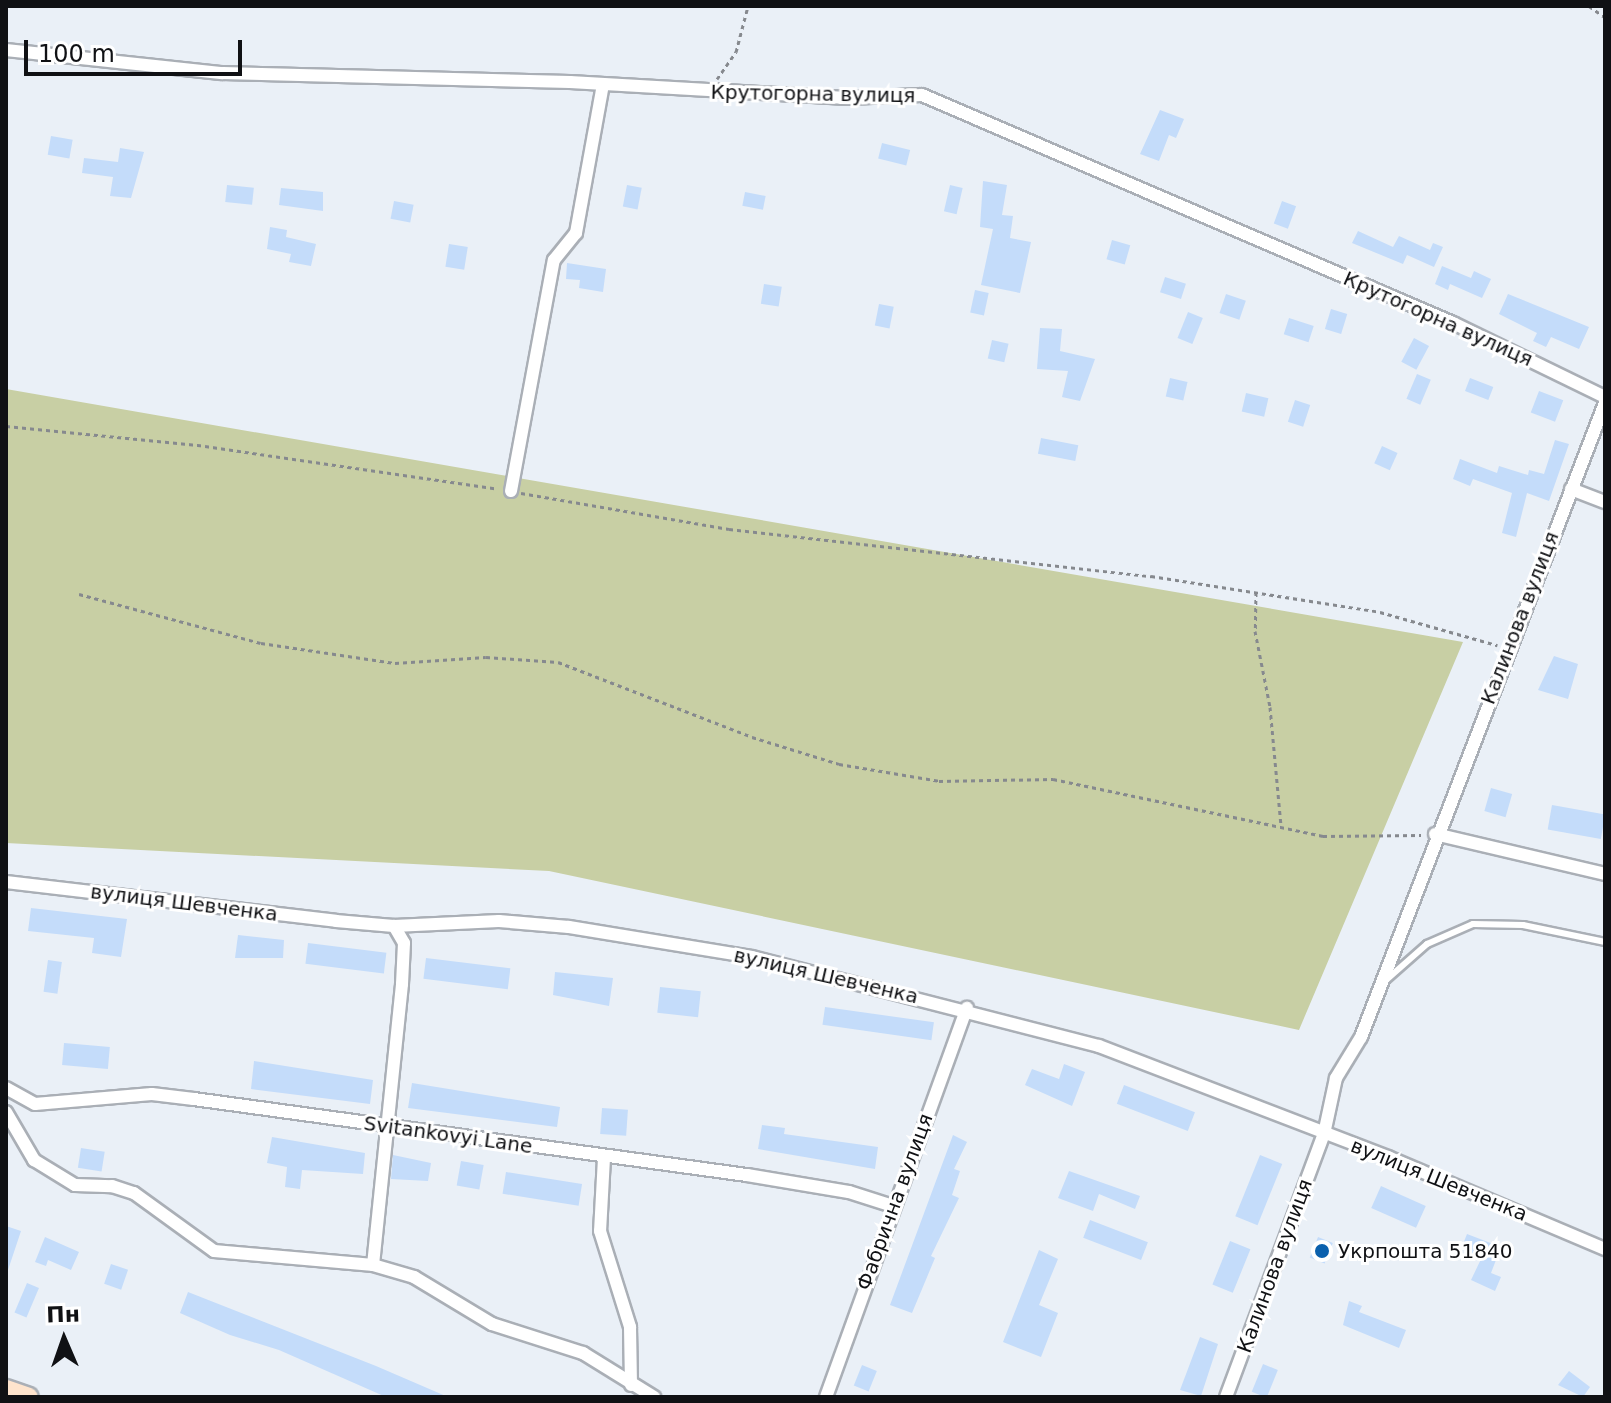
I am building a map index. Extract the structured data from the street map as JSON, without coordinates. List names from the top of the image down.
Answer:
{
  "streets": {
    "street": [
      "Крутогорна вулиця",
      "Калинова вулиця",
      "вулиця Шевченка",
      "Svitankovyi Lane",
      "Фабрична вулиця"
    ]
  },
  "crossings": [
    ["Крутогорна вулиця", "Калинова вулиця"],
    ["Калинова вулиця", "вулиця Шевченка"],
    ["вулиця Шевченка", "Фабрична вулиця"],
    ["Svitankovyi Lane", "Фабрична вулиця"]
  ],
  "places": ["Укрпошта 51840"],
  "scale_bar": "100 m",
  "north": "top"
}
